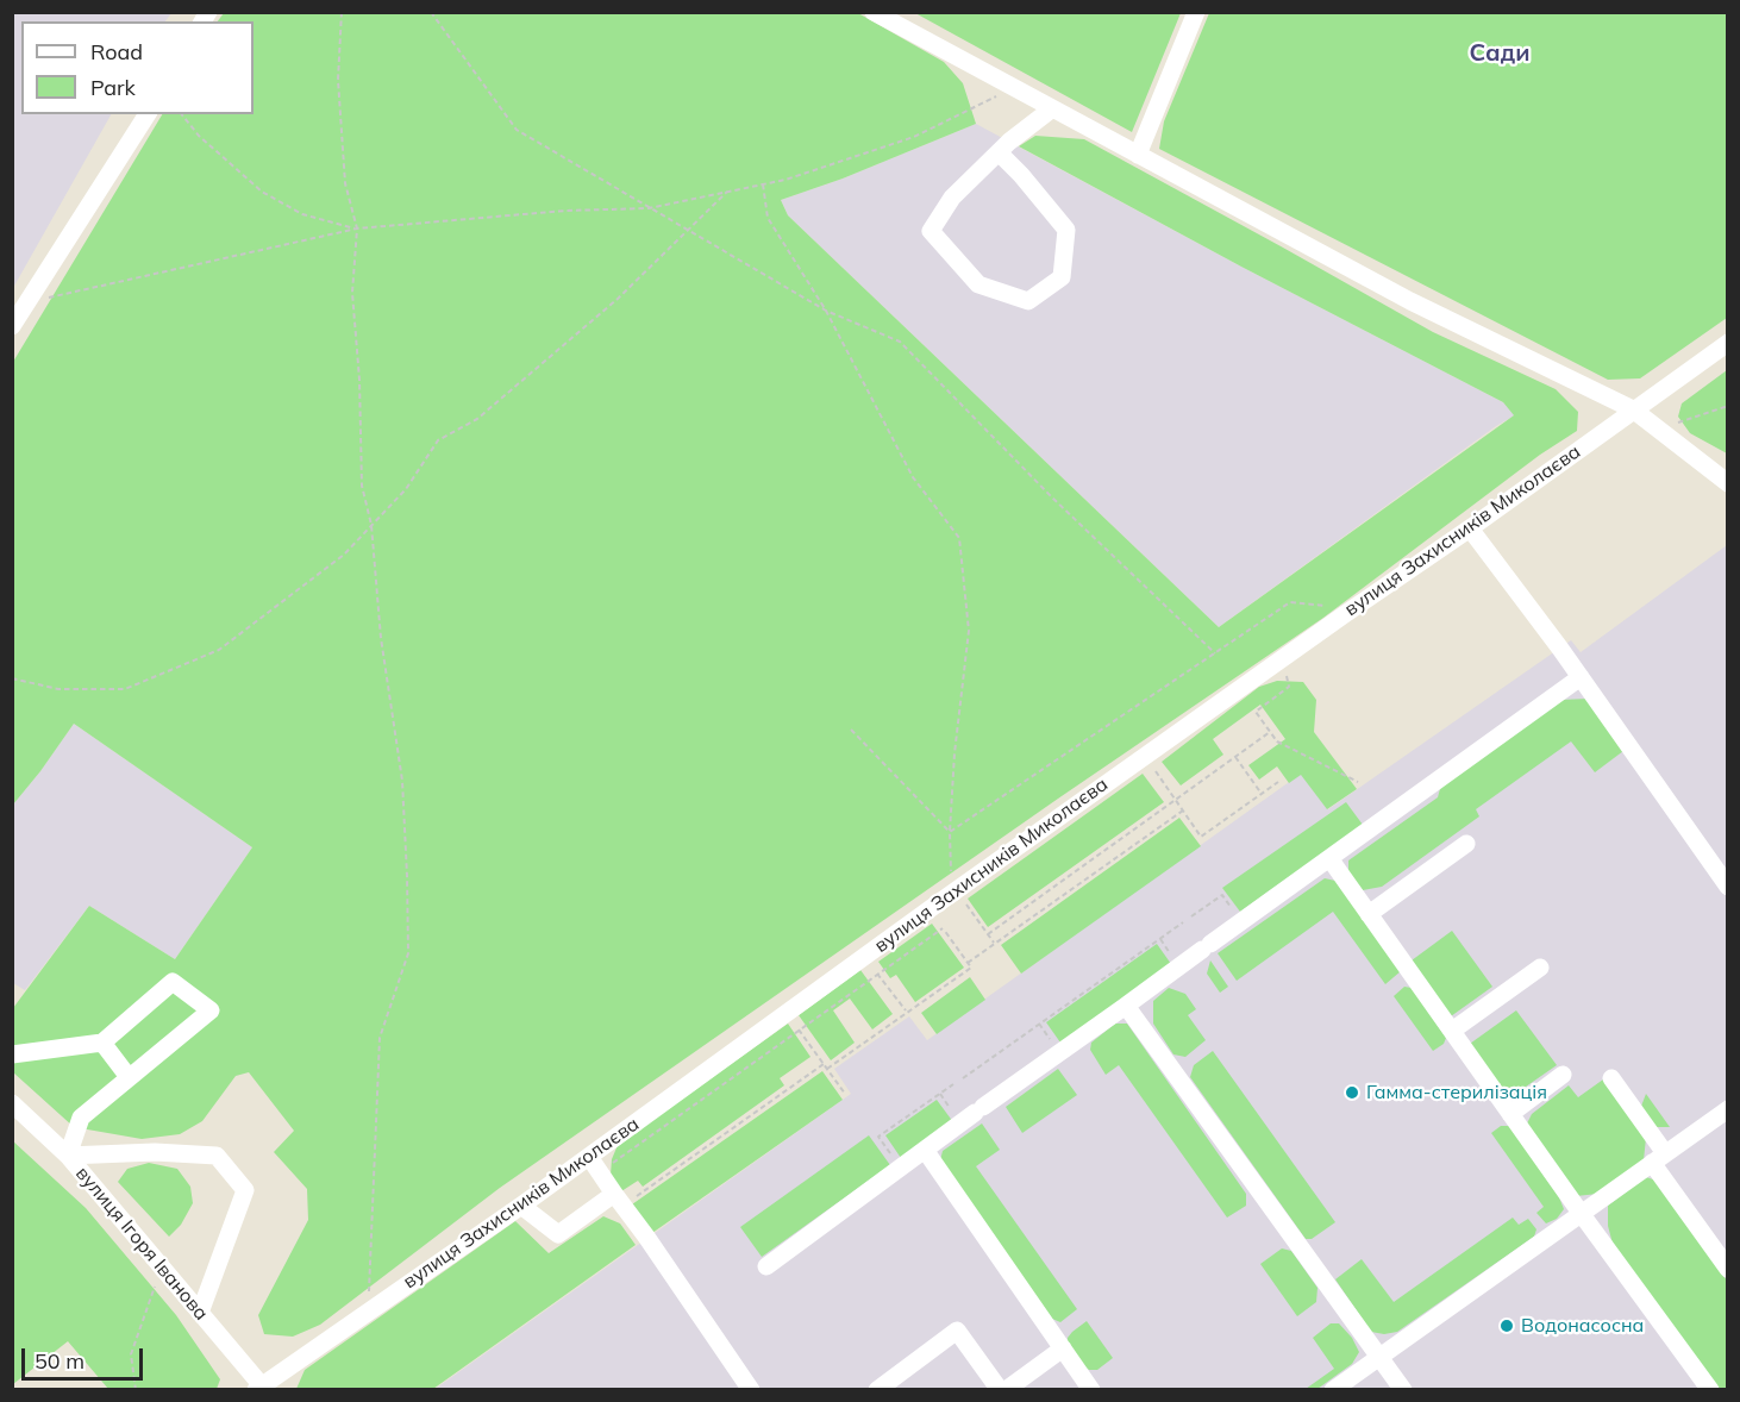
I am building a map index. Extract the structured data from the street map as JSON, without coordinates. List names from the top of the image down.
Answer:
{
  "streets": {
    "street": ["вулиця Захисників Миколаєва", "вулиця Ігоря Іванова"]
  },
  "crossings": [
    ["вулиця Захисників Миколаєва", "вулиця Ігоря Іванова"]
  ],
  "districts": ["Сади"],
  "places": ["Гамма-стерилізація", "Водонасосна"],
  "legend": ["Road", "Park"],
  "scale_bar": "50 m"
}
